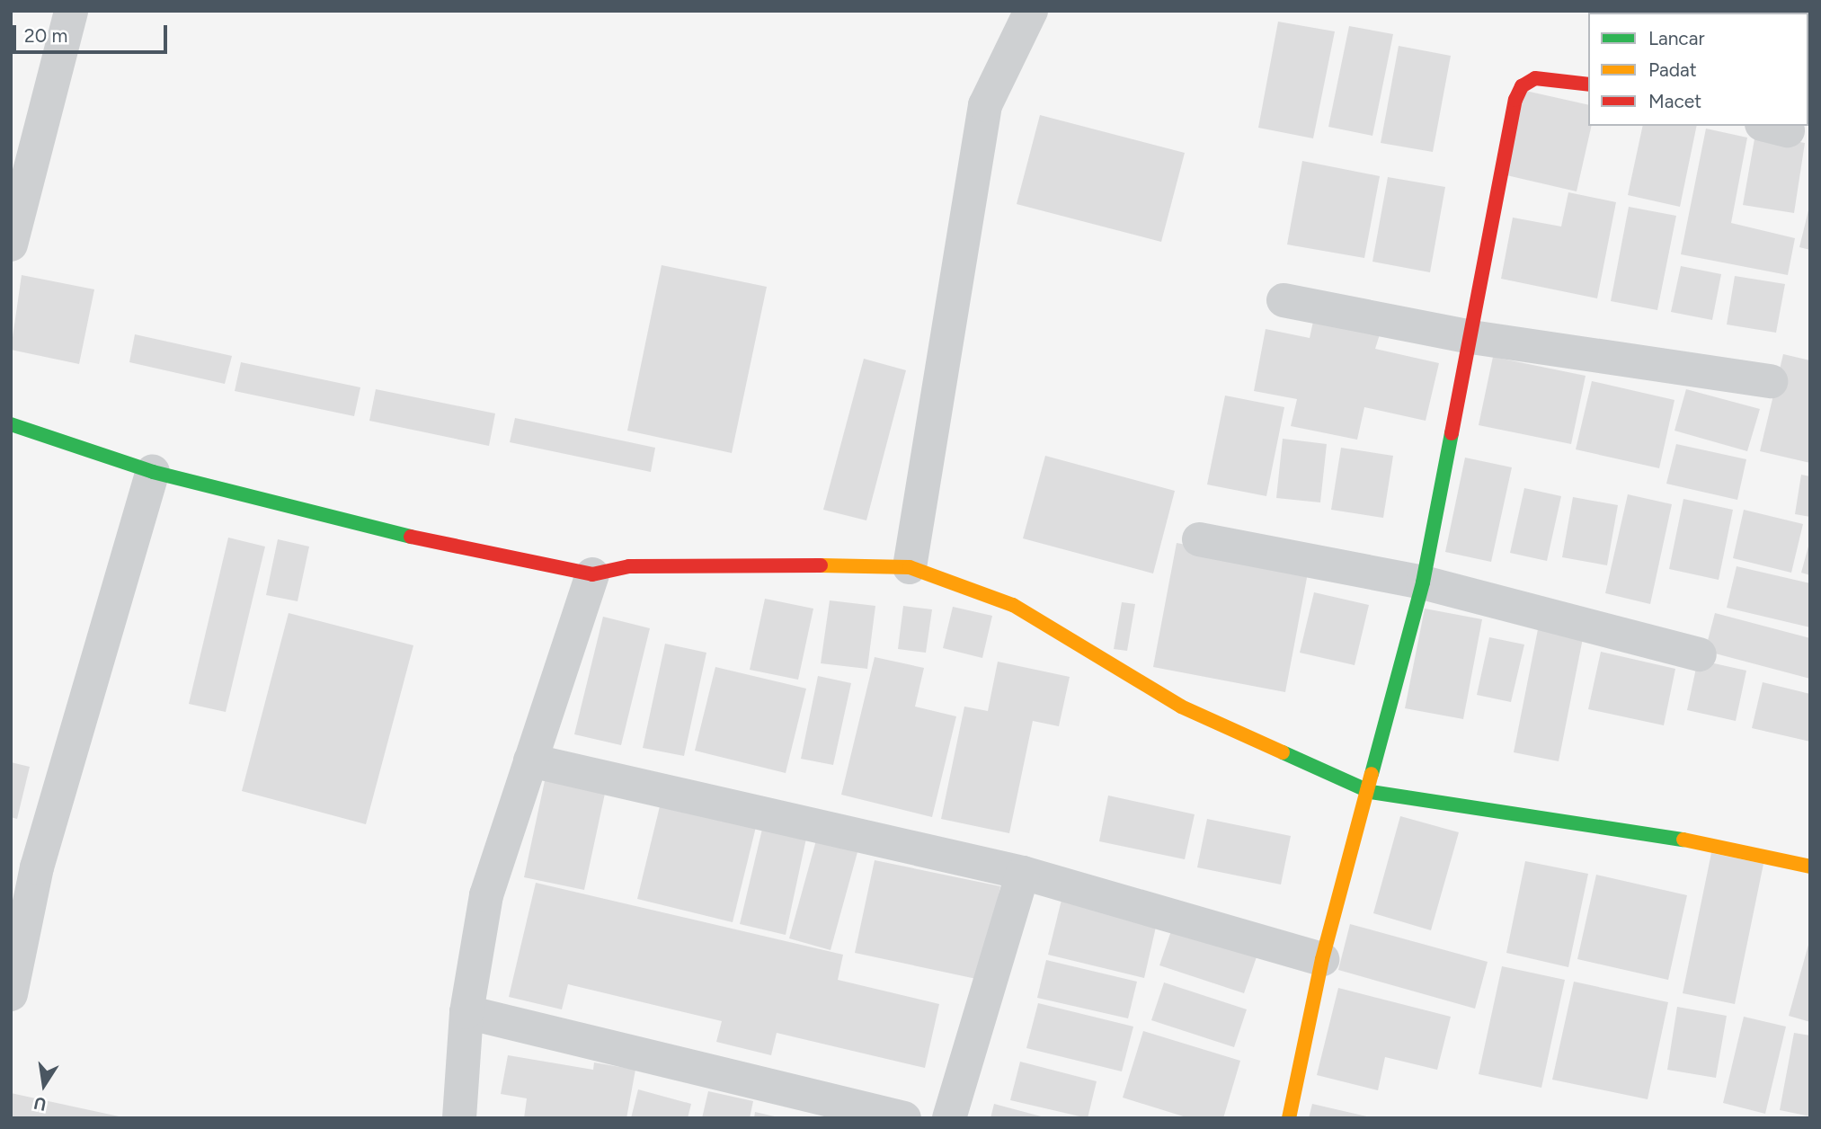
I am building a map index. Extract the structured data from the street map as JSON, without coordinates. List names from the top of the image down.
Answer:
{
  "legend": ["Lancar", "Padat", "Macet"],
  "scale_bar": "20 m",
  "north": "bottom"
}
